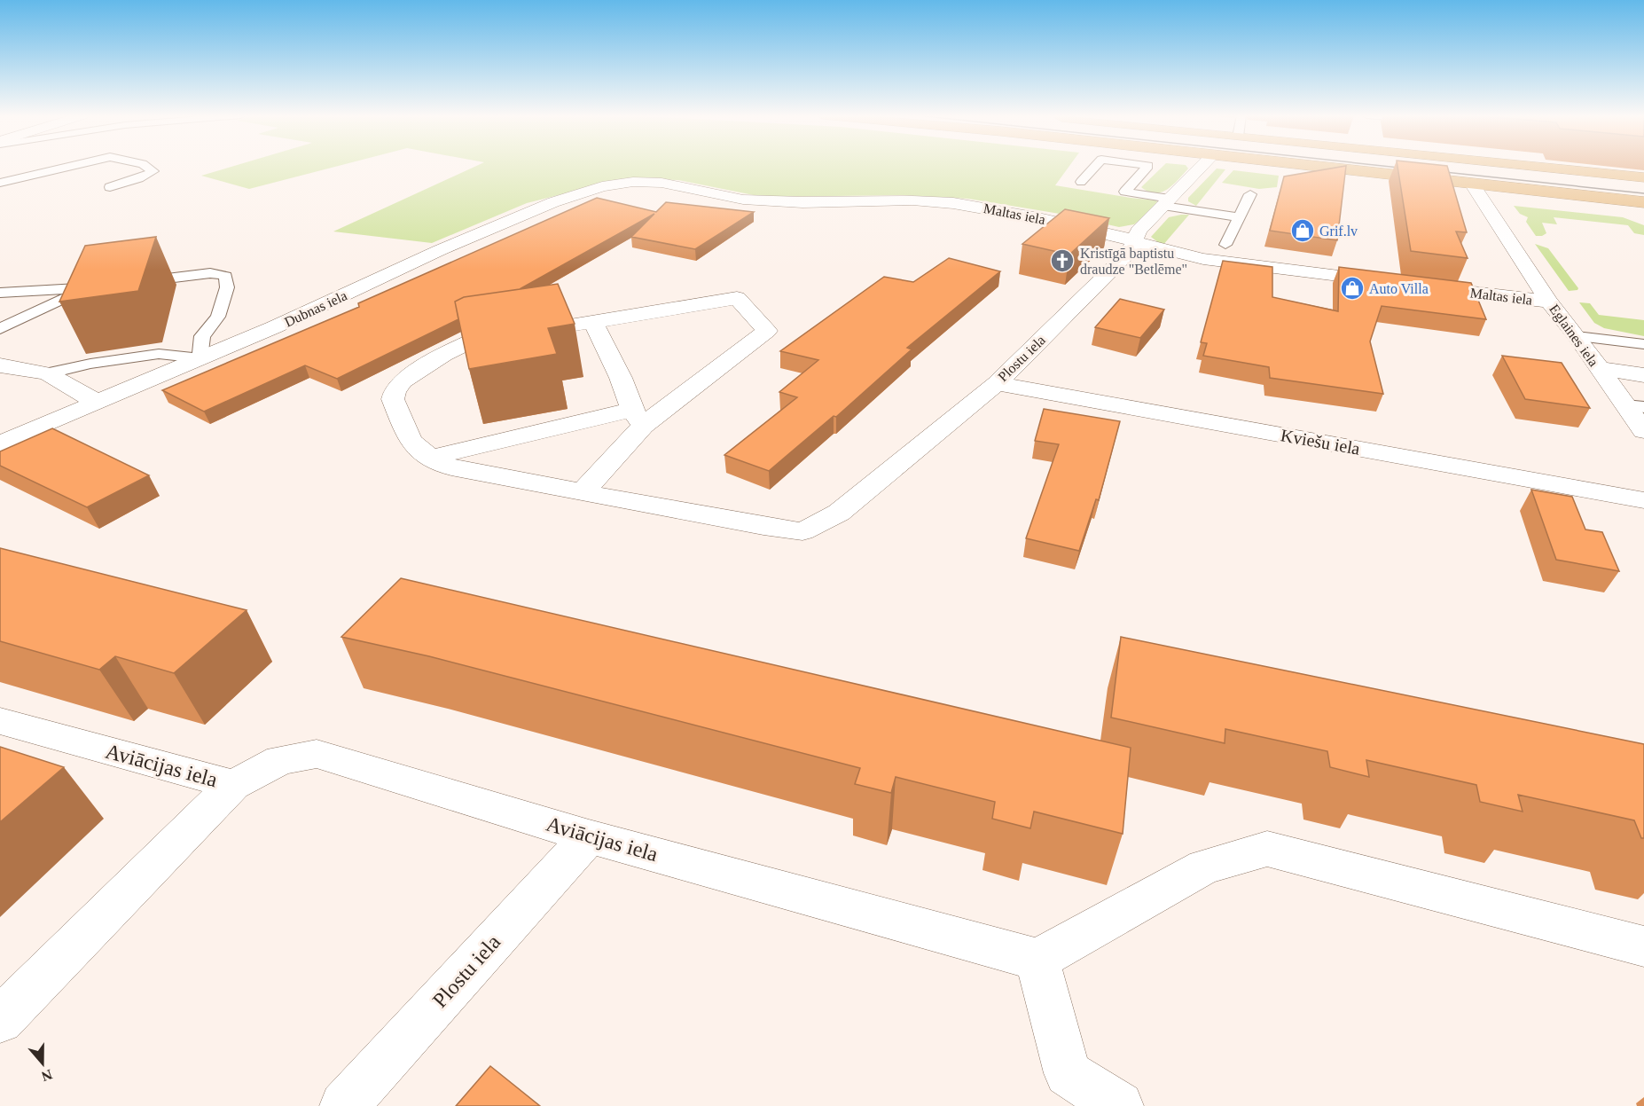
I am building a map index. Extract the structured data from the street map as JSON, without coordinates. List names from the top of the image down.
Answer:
{
  "streets": {
    "street": [
      "Maltas iela",
      "Dubnas iela",
      "Eglaines iela",
      "Plostu iela",
      "Kviešu iela",
      "Aviācijas iela"
    ]
  },
  "crossings": [
    ["Maltas iela", "Dubnas iela"],
    ["Maltas iela", "Eglaines iela"],
    ["Maltas iela", "Plostu iela"],
    ["Plostu iela", "Kviešu iela"],
    ["Plostu iela", "Aviācijas iela"]
  ],
  "places": {
    "shop": ["Grif.lv", "Auto Villa"],
    "church": ["Kristīgā baptistu draudze \"Betlēme\""]
  },
  "north": "bottom"
}
